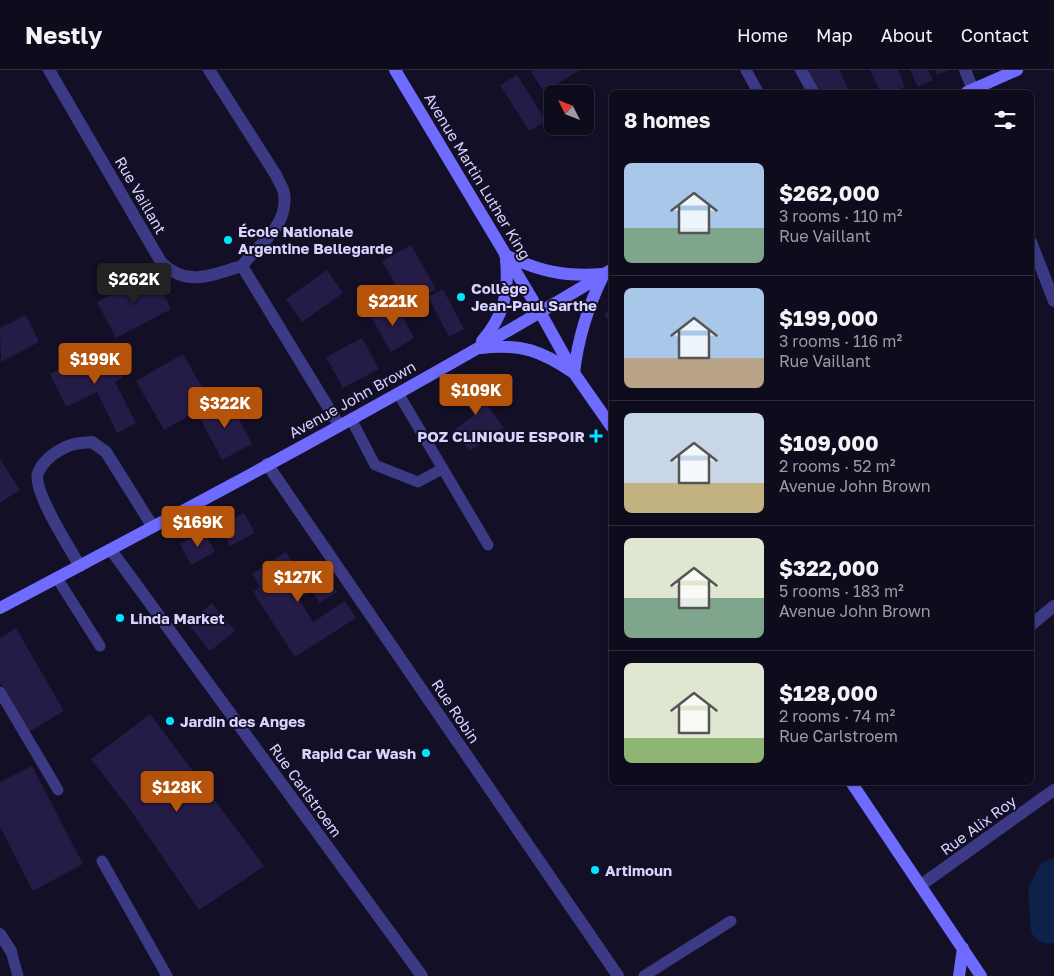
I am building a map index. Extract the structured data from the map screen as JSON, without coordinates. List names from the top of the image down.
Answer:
{
  "streets": {
    "main road": ["Avenue Martin Luther King", "Avenue John Brown"],
    "street": [
      "Rue Vaillant",
      "Rue Robin",
      "Rue Carlstroem",
      "Rue Alix Roy"
    ]
  },
  "crossings": [
    ["Avenue Martin Luther King", "Avenue John Brown"],
    ["Avenue John Brown", "Rue Robin"],
    ["Avenue John Brown", "Rue Carlstroem"]
  ],
  "places": {
    "other": [
      "École Nationale Argentine Bellegarde",
      "Collège Jean-Paul Sarthe",
      "Linda Market",
      "Jardin des Anges",
      "Rapid Car Wash",
      "Artimoun"
    ],
    "health": ["POZ CLINIQUE ESPOIR"]
  },
  "north": "top left",
  "page": {
    "header": "Nestly",
    "nav": [
      "Home",
      "Map",
      "About",
      "Contact"
    ],
    "heading": "8 homes",
    "list": [
      {
        "name": "$262,000",
        "note": "3 rooms · 110 m² · Rue Vaillant"
      },
      {
        "name": "$199,000",
        "note": "3 rooms · 116 m² · Rue Vaillant"
      },
      {
        "name": "$109,000",
        "note": "2 rooms · 52 m² · Avenue John Brown"
      },
      {
        "name": "$322,000",
        "note": "5 rooms · 183 m² · Avenue John Brown"
      },
      {
        "name": "$128,000",
        "note": "2 rooms · 74 m² · Rue Carlstroem"
      }
    ],
    "price": [
      "$262K",
      "$221K",
      "$199K",
      "$109K",
      "$322K",
      "$169K",
      "$127K",
      "$128K"
    ]
  }
}
